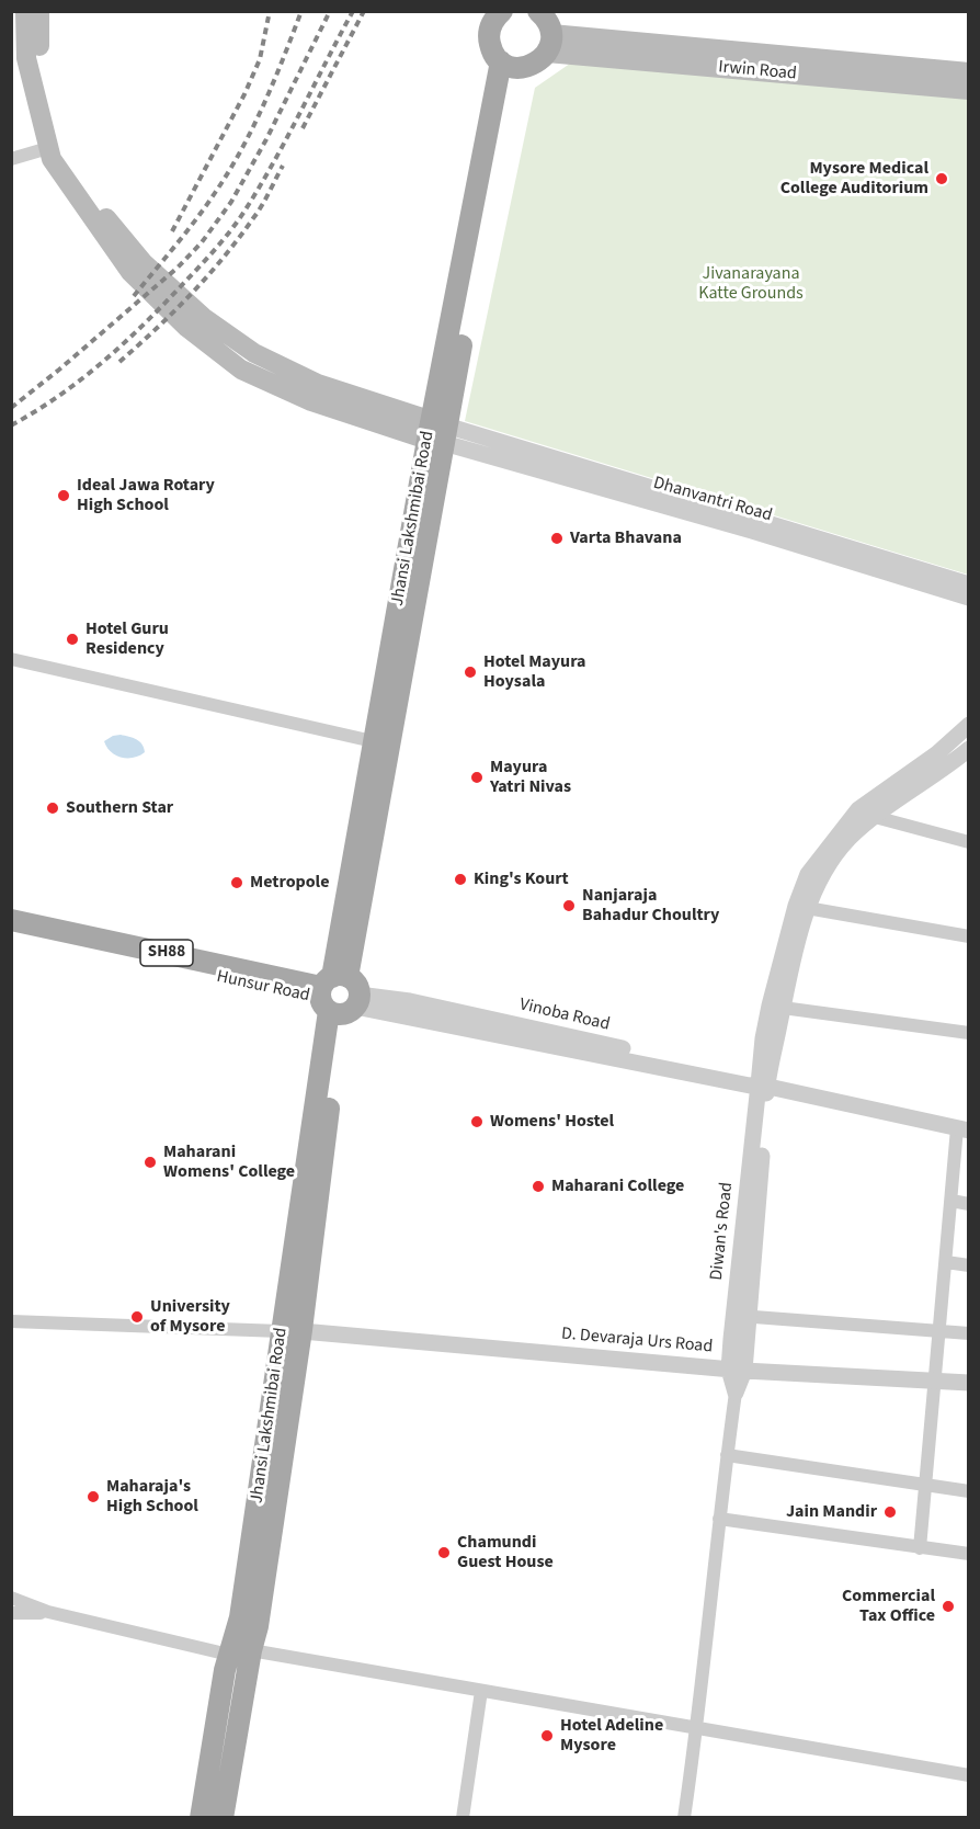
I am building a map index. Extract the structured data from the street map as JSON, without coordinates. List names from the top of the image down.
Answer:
{
  "streets": {
    "main road": [
      "Irwin Road",
      "Jhansi Lakshmibai Road",
      "SH88",
      "Hunsur Road"
    ],
    "street": [
      "Dhanvantri Road",
      "Vinoba Road",
      "Diwan's Road",
      "D. Devaraja Urs Road"
    ]
  },
  "crossings": [
    ["Dhanvantri Road", "Jhansi Lakshmibai Road"],
    ["Jhansi Lakshmibai Road", "SH88"],
    ["Jhansi Lakshmibai Road", "Hunsur Road"],
    ["Jhansi Lakshmibai Road", "Vinoba Road"],
    ["Jhansi Lakshmibai Road", "D. Devaraja Urs Road"],
    ["SH88", "Hunsur Road"],
    ["SH88", "Vinoba Road"],
    ["Hunsur Road", "Vinoba Road"],
    ["Vinoba Road", "Diwan's Road"],
    ["Diwan's Road", "D. Devaraja Urs Road"]
  ],
  "parks": ["Jivanarayana Katte Grounds"],
  "places": [
    "Mysore Medical College Auditorium",
    "Ideal Jawa Rotary High School",
    "Varta Bhavana",
    "Hotel Guru Residency",
    "Hotel Mayura Hoysala",
    "Mayura Yatri Nivas",
    "Southern Star",
    "King's Kourt",
    "Metropole",
    "Nanjaraja Bahadur Choultry",
    "Womens' Hostel",
    "Maharani Womens' College",
    "Maharani College",
    "University of Mysore",
    "Maharaja's High School",
    "Jain Mandir",
    "Chamundi Guest House",
    "Commercial Tax Office",
    "Hotel Adeline Mysore"
  ]
}
